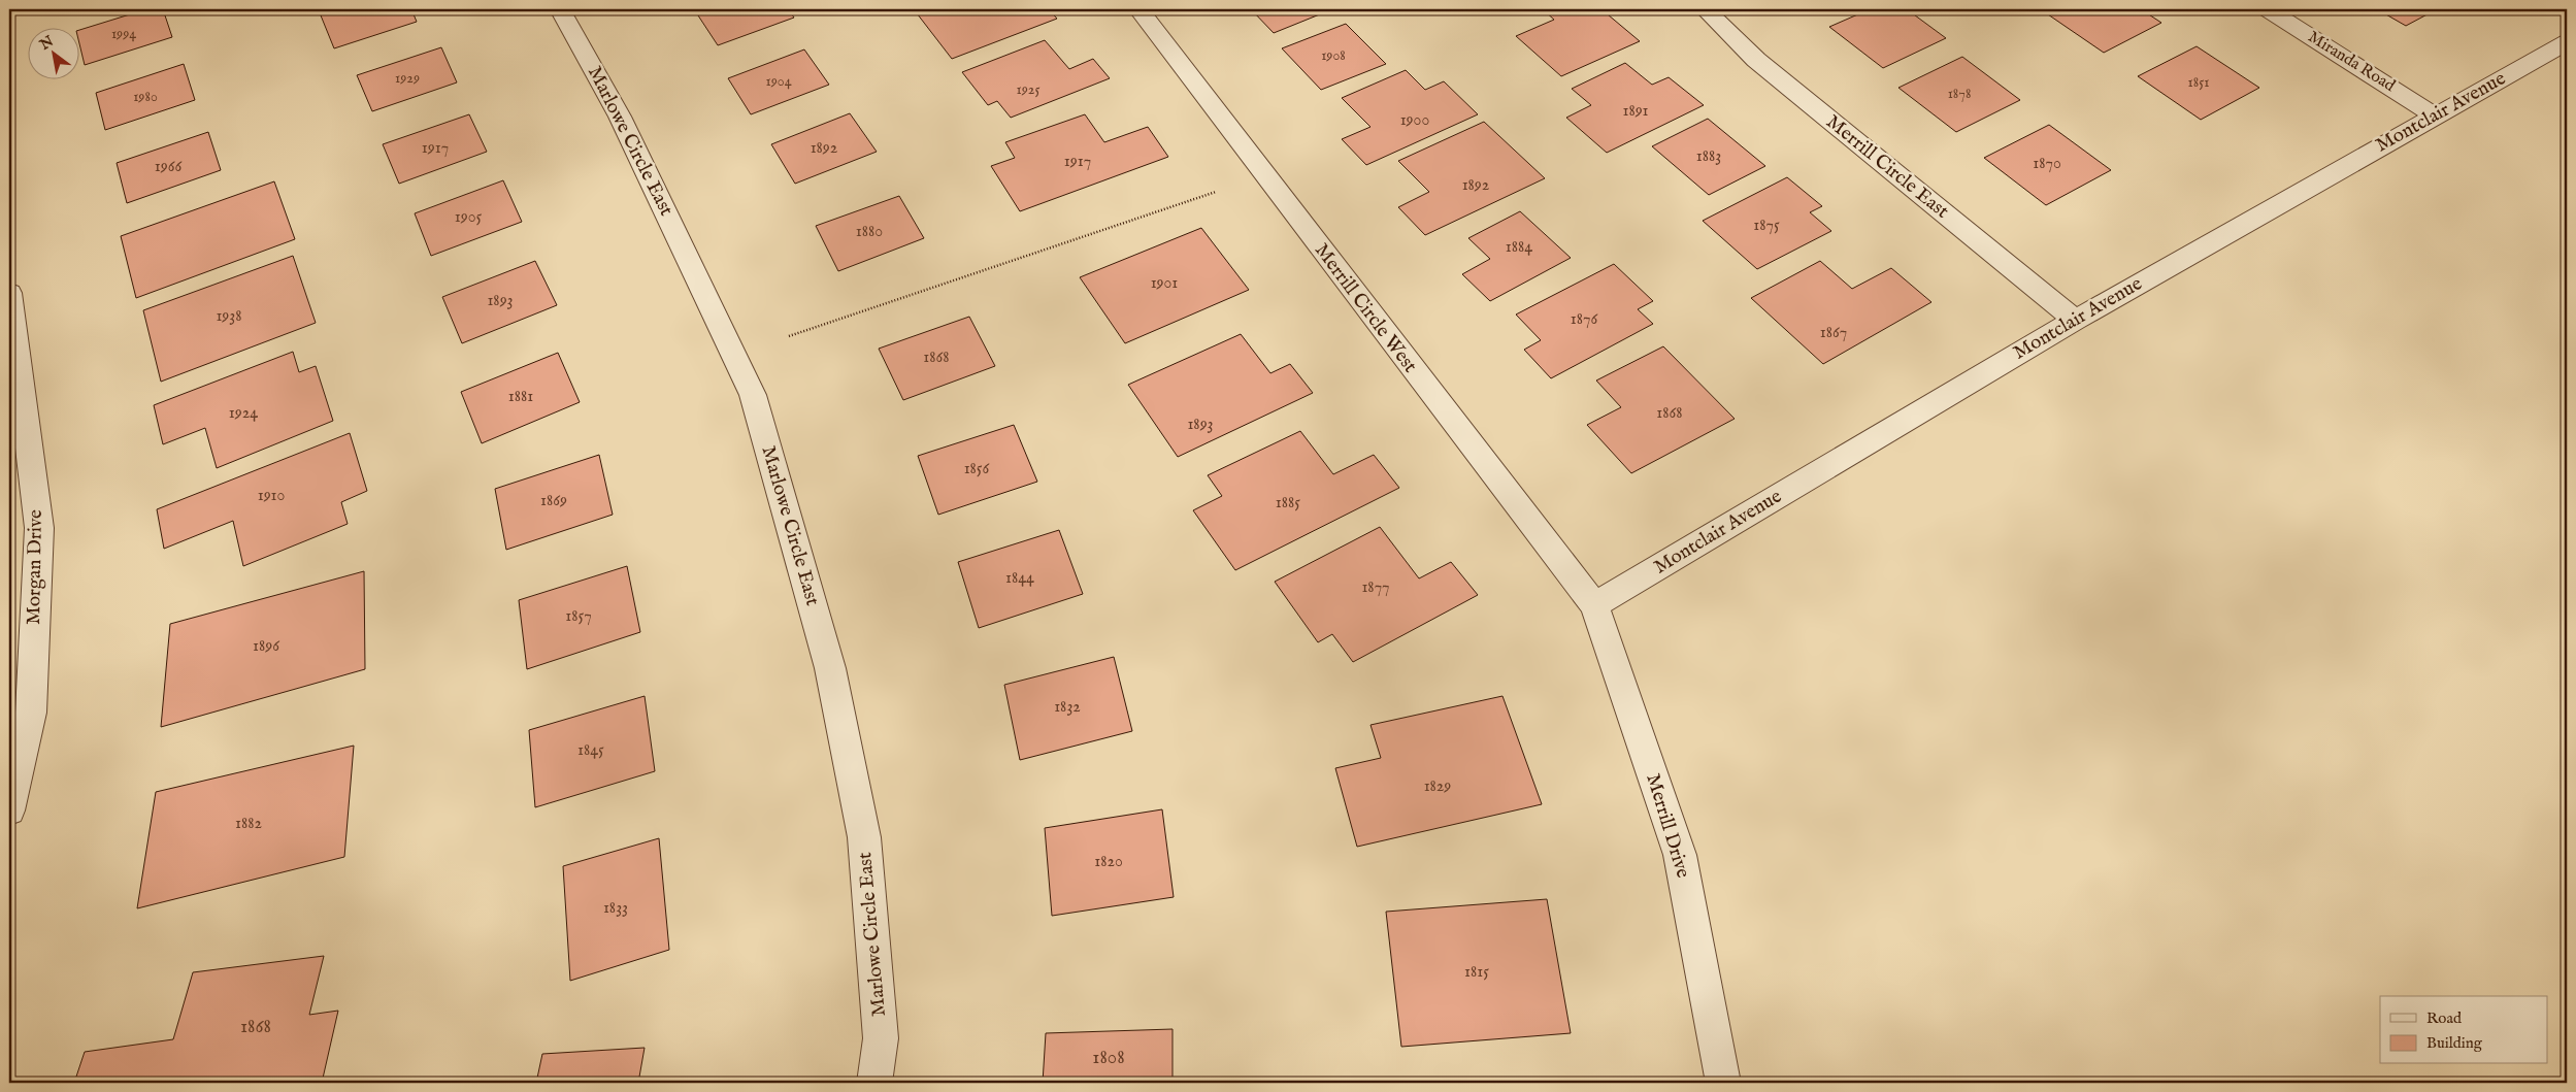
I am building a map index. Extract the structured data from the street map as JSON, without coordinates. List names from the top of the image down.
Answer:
{
  "streets": {
    "street": [
      "Miranda Road",
      "Montclair Avenue",
      "Marlowe Circle East",
      "Merrill Circle East",
      "Merrill Circle West",
      "Morgan Drive",
      "Merrill Drive"
    ]
  },
  "crossings": [
    ["Miranda Road", "Montclair Avenue"],
    ["Montclair Avenue", "Merrill Circle East"],
    ["Montclair Avenue", "Merrill Circle West"],
    ["Montclair Avenue", "Merrill Drive"],
    ["Merrill Circle West", "Merrill Drive"]
  ],
  "house_numbers": [
    "1994",
    "1908",
    "1929",
    "1904",
    "1851",
    "1925",
    "1878",
    "1980",
    "1891",
    "1900",
    "1917",
    "1892",
    "1883",
    "1917",
    "1870",
    "1966",
    "1892",
    "1905",
    "1875",
    "1880",
    "1884",
    "1901",
    "1893",
    "1938",
    "1876",
    "1867",
    "1868",
    "1881",
    "1924",
    "1868",
    "1893",
    "1856",
    "1910",
    "1869",
    "1885",
    "1844",
    "1877",
    "1857",
    "1896",
    "1832",
    "1845",
    "1829",
    "1882",
    "1820",
    "1833",
    "1815",
    "1868",
    "1808"
  ],
  "legend": ["Road", "Building"],
  "north": "top left"
}
